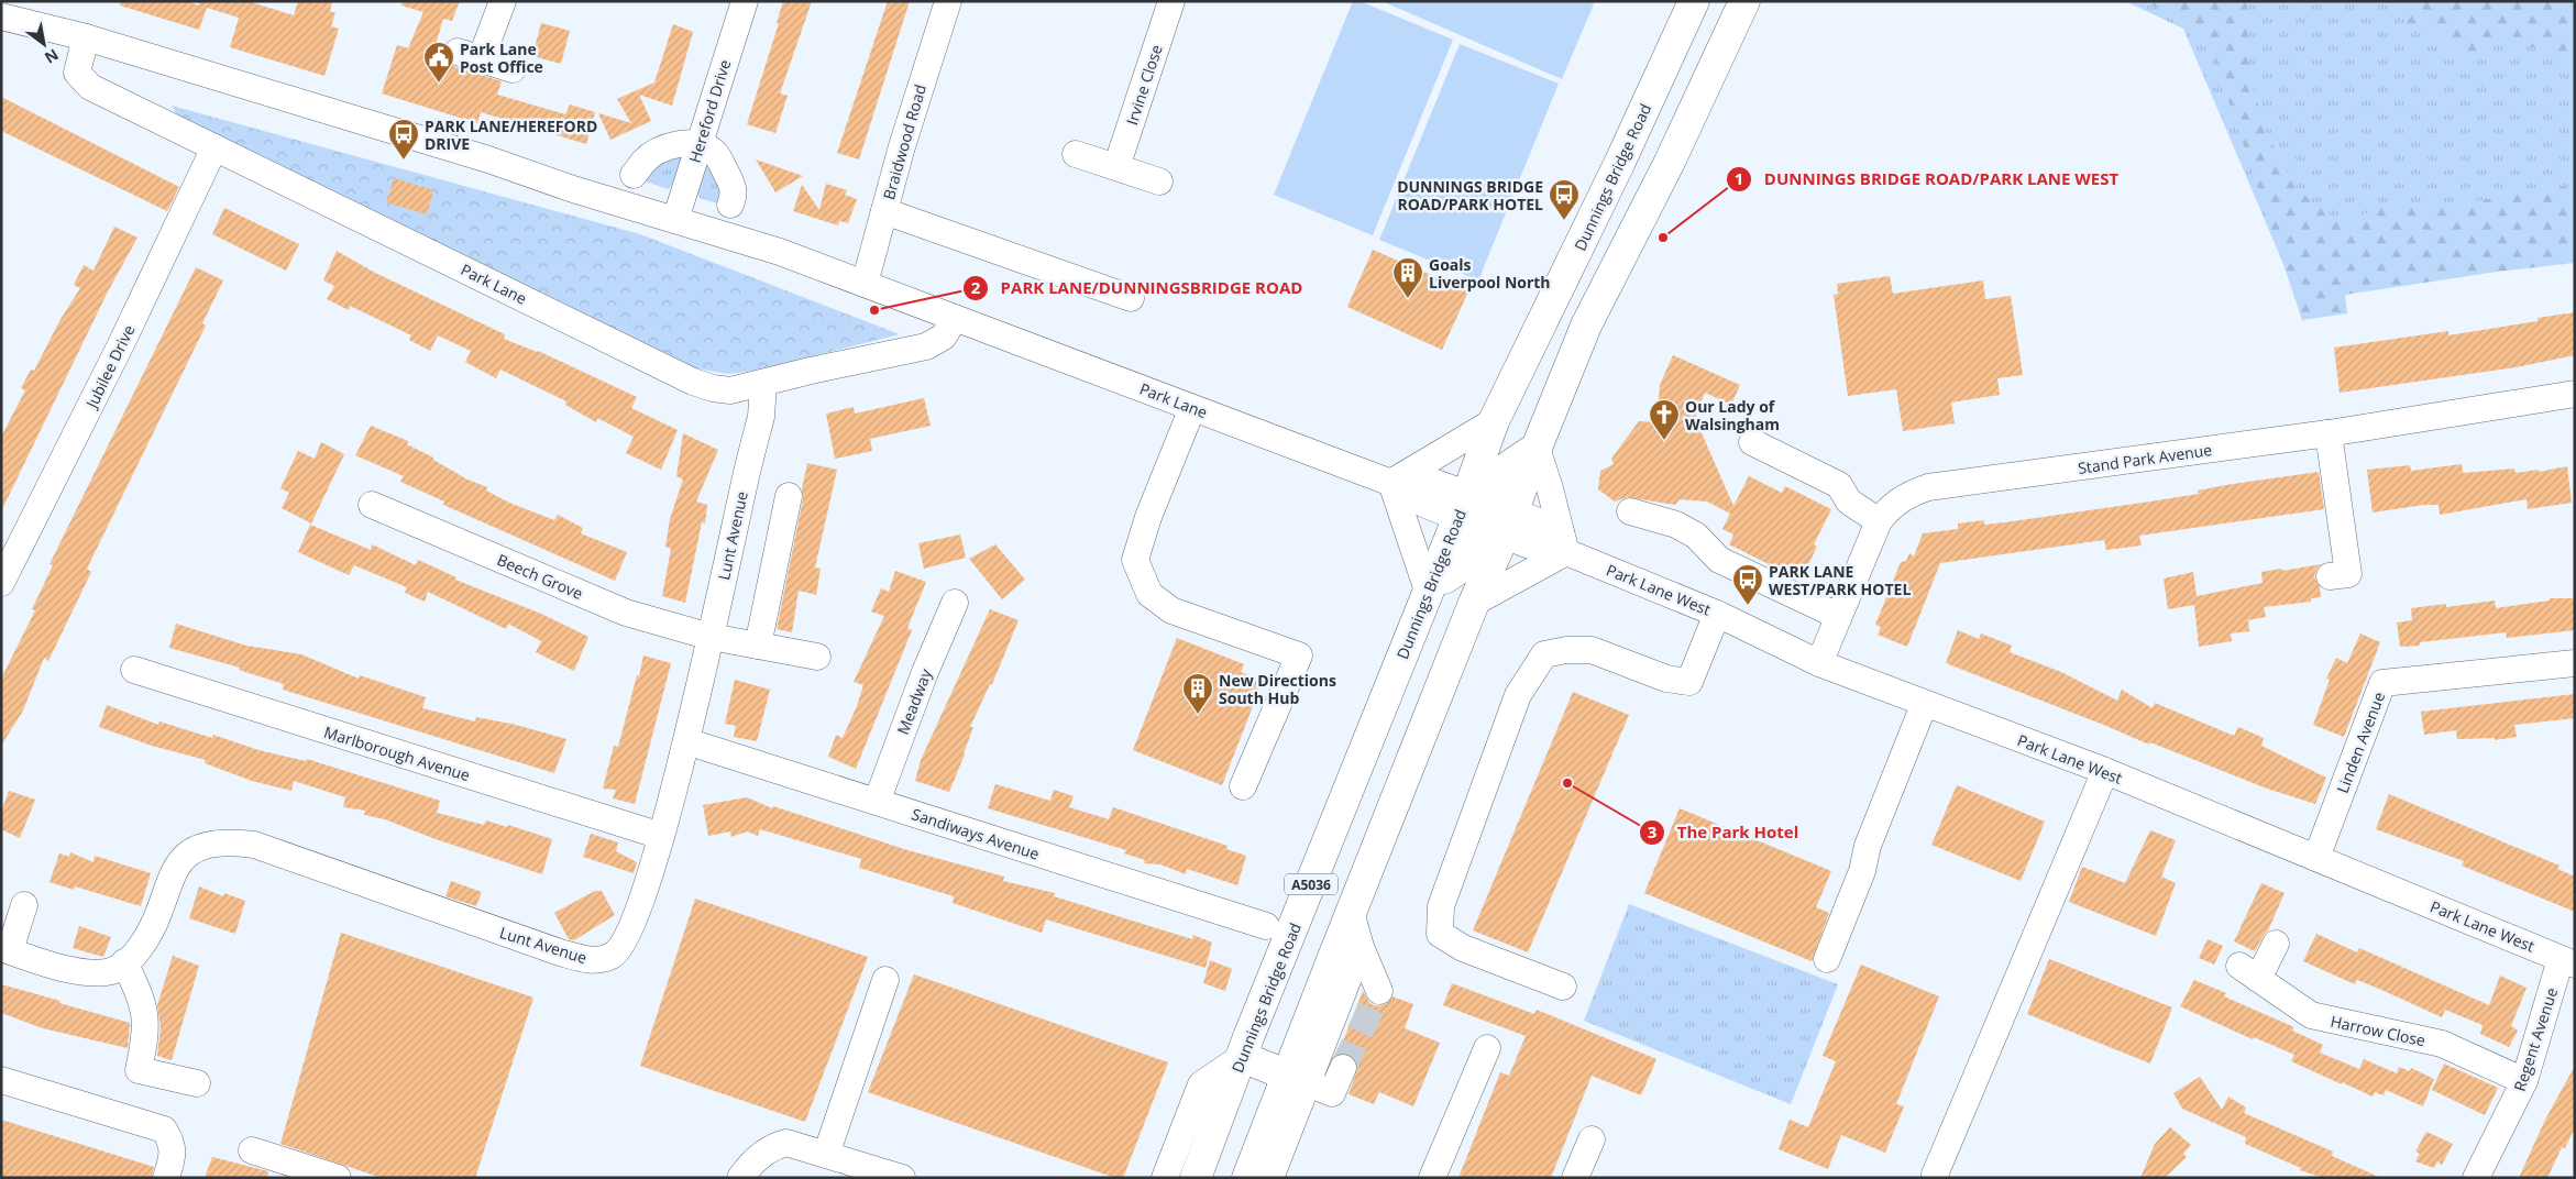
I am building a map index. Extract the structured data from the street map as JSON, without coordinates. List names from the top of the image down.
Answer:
{
  "streets": {
    "highway": ["Dunnings Bridge Road", "A5036"],
    "street": [
      "Irvine Close",
      "Hereford Drive",
      "Braidwood Road",
      "Park Lane",
      "Jubilee Drive",
      "Stand Park Avenue",
      "Lunt Avenue",
      "Beech Grove",
      "Park Lane West",
      "Meadway",
      "Linden Avenue",
      "Marlborough Avenue",
      "Sandiways Avenue",
      "Harrow Close",
      "Regent Avenue"
    ]
  },
  "crossings": [
    ["Hereford Drive", "Park Lane"],
    ["Braidwood Road", "Park Lane"],
    ["Dunnings Bridge Road", "Park Lane"],
    ["Dunnings Bridge Road", "Park Lane West"],
    ["Park Lane", "Jubilee Drive"],
    ["Park Lane", "Lunt Avenue"],
    ["Park Lane", "Park Lane West"],
    ["Stand Park Avenue", "Park Lane West"],
    ["Lunt Avenue", "Beech Grove"],
    ["Lunt Avenue", "Marlborough Avenue"],
    ["Lunt Avenue", "Sandiways Avenue"],
    ["Park Lane West", "Linden Avenue"],
    ["Park Lane West", "Regent Avenue"],
    ["Meadway", "Sandiways Avenue"],
    ["Harrow Close", "Regent Avenue"]
  ],
  "places": {
    "public building": ["Park Lane Post Office"],
    "bus stop": ["PARK LANE/HEREFORD DRIVE", "DUNNINGS BRIDGE ROAD/PARK HOTEL", "PARK LANE WEST/PARK HOTEL"],
    "other": ["DUNNINGS BRIDGE ROAD/PARK LANE WEST", "PARK LANE/DUNNINGSBRIDGE ROAD", "The Park Hotel"],
    "building": ["Goals Liverpool North", "New Directions South Hub"],
    "church": ["Our Lady of Walsingham"]
  },
  "north": "bottom right"
}
